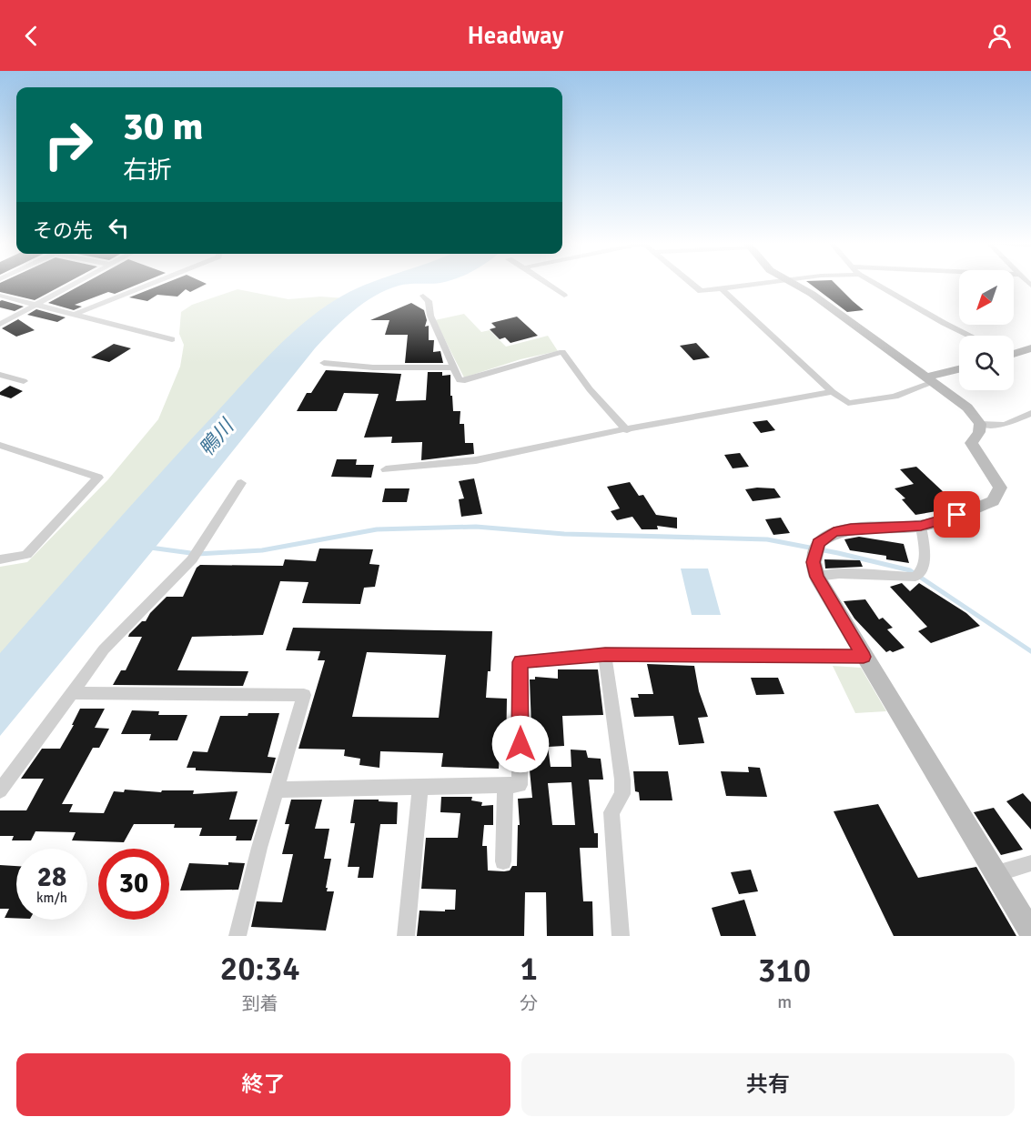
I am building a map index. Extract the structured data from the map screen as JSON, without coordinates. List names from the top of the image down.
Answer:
{
  "water": ["鴨川"],
  "north": "bottom left",
  "page": {
    "header": "Headway",
    "turn": ["30 m", "右折"],
    "then": "その先",
    "speed": "28 km/h",
    "limit": "30",
    "eta": [
      "20:34",
      "到着",
      "1",
      "分",
      "310",
      "m"
    ],
    "buttons": ["終了", "共有"]
  }
}
